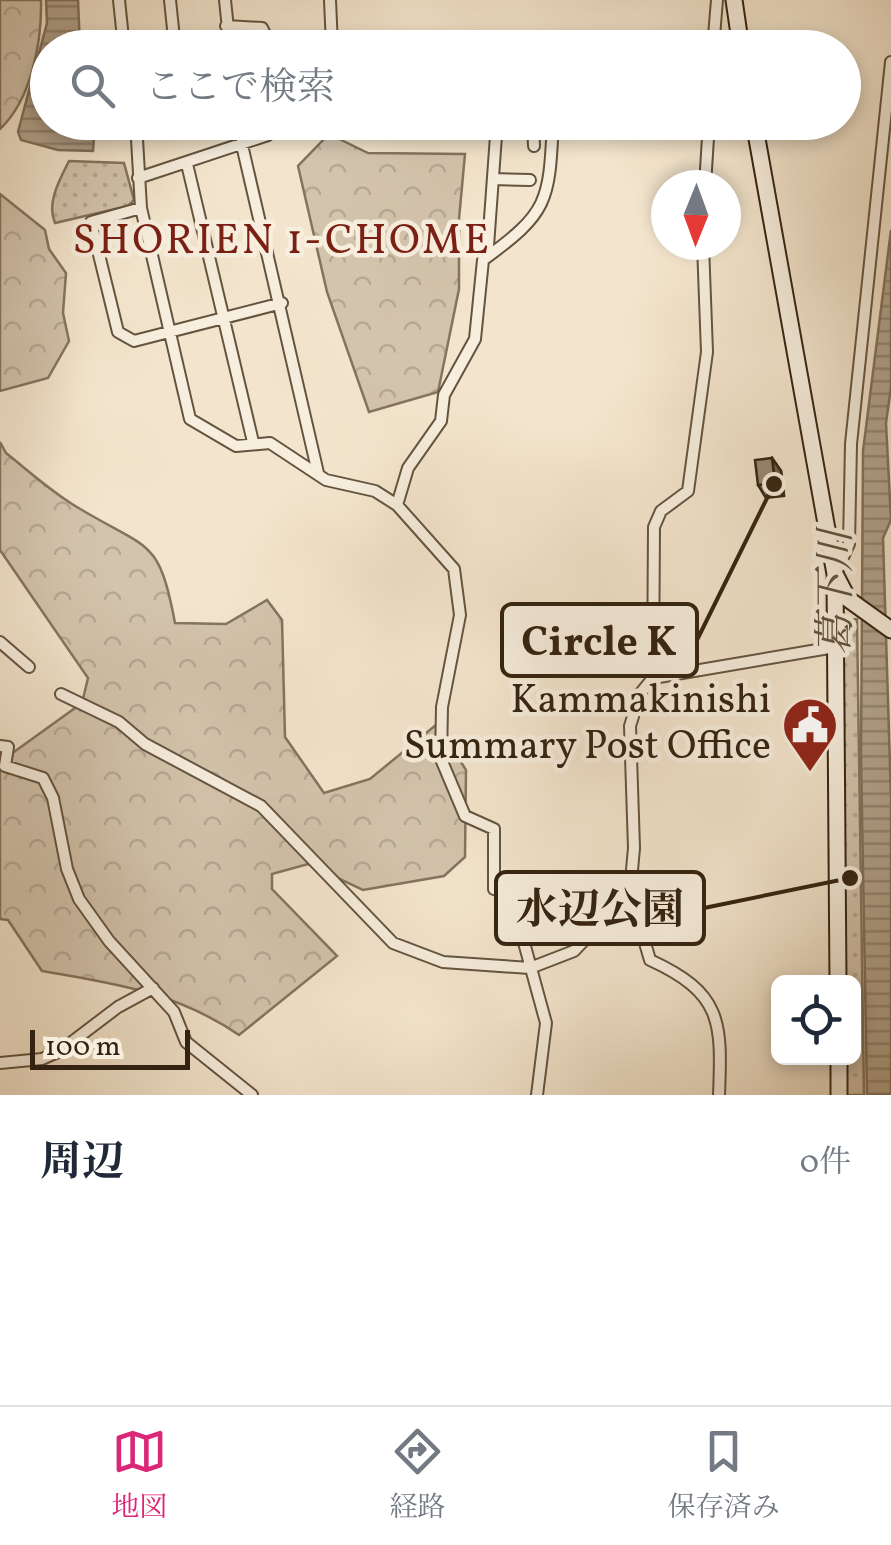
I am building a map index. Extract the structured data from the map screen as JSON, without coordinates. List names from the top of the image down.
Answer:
{
  "districts": ["SHORIEN 1-CHOME"],
  "water": ["葛下川"],
  "places": {
    "other": ["Circle K", "水辺公園"],
    "public building": ["Kammakinishi Summary Post Office"]
  },
  "scale_bar": "100 m",
  "north": "bottom",
  "page": {
    "search": "ここで検索",
    "scale": "100 m",
    "heading": ["周辺", "0件"],
    "nav": ["地図", "経路", "保存済み"]
  }
}
